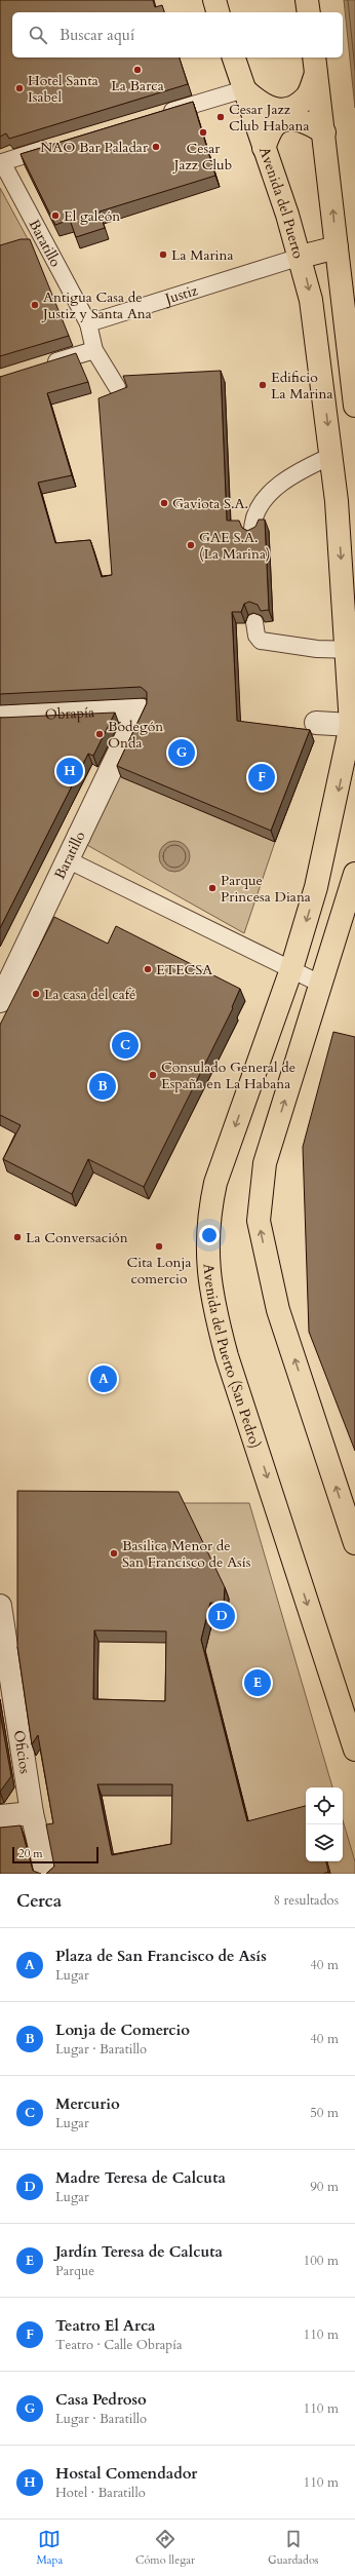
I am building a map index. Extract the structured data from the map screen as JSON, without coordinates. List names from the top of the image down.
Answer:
{
  "streets": {
    "main road": ["Avenida del Puerto", "Avenida del Puerto (San Pedro)"],
    "street": ["Baratillo", "Obrapía", "Oficios"],
    "lane": ["Justiz"]
  },
  "crossings": [
    ["Avenida del Puerto", "Justiz"],
    ["Avenida del Puerto", "Avenida del Puerto (San Pedro)"],
    ["Baratillo", "Justiz"],
    ["Baratillo", "Obrapía"]
  ],
  "places": [
    "La Barca",
    "Hotel Santa Isabel",
    "Cesar Jazz Club Habana",
    "Cesar Jazz Club",
    "NAO Bar Paladar",
    "El galeón",
    "La Marina",
    "Antigua Casa de Justiz y Santa Ana",
    "Edificio La Marina",
    "Gaviota S.A.",
    "GAE S.A. (La Marina)",
    "Bodegón Onda",
    "Parque Princesa Diana",
    "ETECSA",
    "La casa del café",
    "Consulado General de España en La Habana",
    "La Conversación",
    "Cita Lonja comercio",
    "Basilica Menor de San Francisco de Asís"
  ],
  "scale_bar": "20 m",
  "page": {
    "search": "Buscar aquí",
    "pins": [
      "G",
      "H",
      "F",
      "C",
      "B",
      "A",
      "D",
      "E"
    ],
    "scale": "20 m",
    "heading": ["Cerca", "8 resultados"],
    "list": [
      {
        "mark": "A",
        "name": "Plaza de San Francisco de Asís",
        "note": "Lugar",
        "value": "40 m"
      },
      {
        "mark": "B",
        "name": "Lonja de Comercio",
        "note": "Lugar · Baratillo",
        "value": "40 m"
      },
      {
        "mark": "C",
        "name": "Mercurio",
        "note": "Lugar",
        "value": "50 m"
      },
      {
        "mark": "D",
        "name": "Madre Teresa de Calcuta",
        "note": "Lugar",
        "value": "90 m"
      },
      {
        "mark": "E",
        "name": "Jardín Teresa de Calcuta",
        "note": "Parque",
        "value": "100 m"
      },
      {
        "mark": "F",
        "name": "Teatro El Arca",
        "note": "Teatro · Calle Obrapía",
        "value": "110 m"
      },
      {
        "mark": "G",
        "name": "Casa Pedroso",
        "note": "Lugar · Baratillo",
        "value": "110 m"
      },
      {
        "mark": "H",
        "name": "Hostal Comendador",
        "note": "Hotel · Baratillo",
        "value": "110 m"
      }
    ],
    "nav": ["Mapa", "Cómo llegar", "Guardados"]
  }
}
